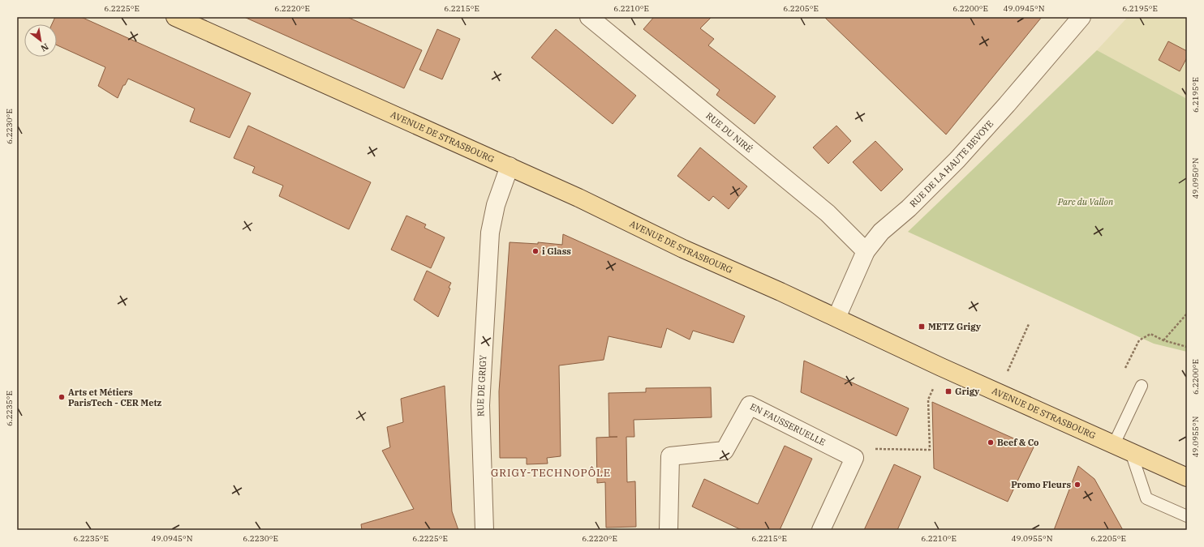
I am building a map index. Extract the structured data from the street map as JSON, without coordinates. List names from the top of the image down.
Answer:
{
  "streets": {
    "main road": ["AVENUE DE STRASBOURG"],
    "street": [
      "RUE DU NIRÉ",
      "RUE DE LA HAUTE BEVOYE",
      "RUE DE GRIGY",
      "EN FAUSSERUELLE"
    ]
  },
  "crossings": [
    ["RUE DU NIRÉ", "RUE DE LA HAUTE BEVOYE"],
    ["AVENUE DE STRASBOURG", "RUE DE LA HAUTE BEVOYE"],
    ["AVENUE DE STRASBOURG", "RUE DE GRIGY"]
  ],
  "districts": ["GRIGY-TECHNOPÔLE"],
  "parks": ["Parc du Vallon"],
  "places": {
    "other": [
      "i Glass",
      "Arts et Métiers ParisTech - CER Metz",
      "Beef & Co",
      "Promo Fleurs"
    ],
    "transit": ["METZ Grigy", "Grigy"]
  },
  "north": "bottom right",
  "coordinates": [
    "6.2225°E",
    "6.2220°E",
    "6.2215°E",
    "6.2210°E",
    "6.2205°E",
    "6.2200°E",
    "49.0945°N",
    "6.2195°E",
    "6.2230°E",
    "49.0950°N",
    "6.2235°E",
    "49.0955°N"
  ]
}
